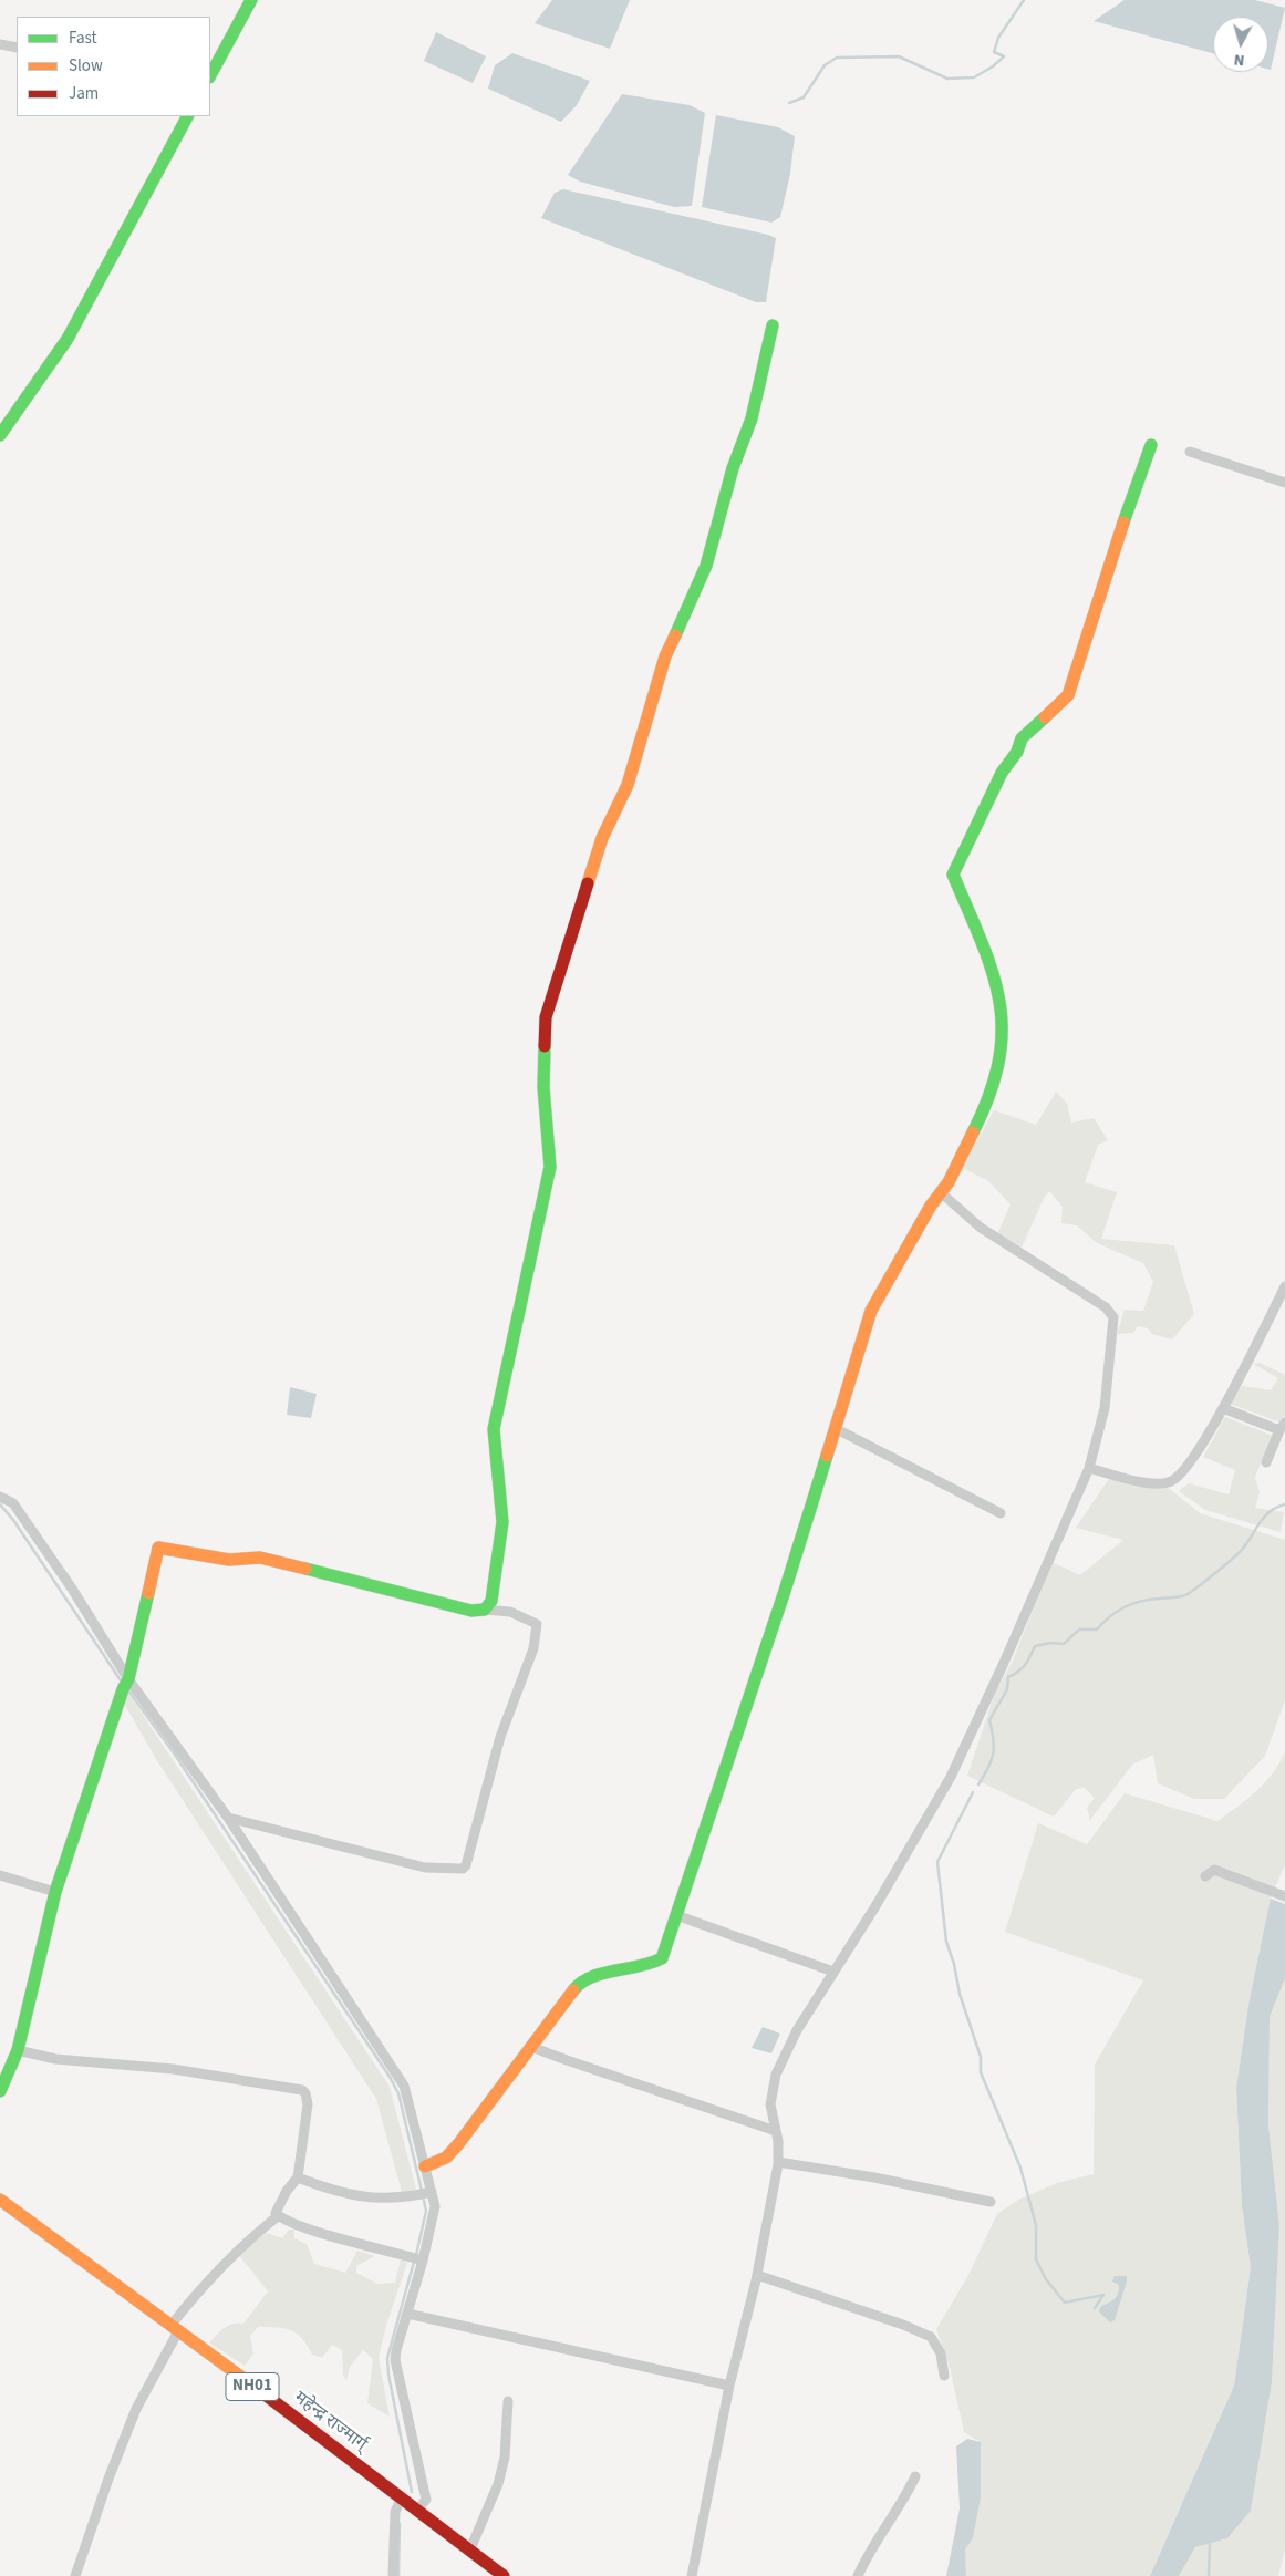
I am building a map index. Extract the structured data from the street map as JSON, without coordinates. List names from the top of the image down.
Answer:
{
  "streets": {
    "main road": ["NH01", "महेन्द्र राज्मार्ग्"]
  },
  "legend": ["Fast", "Slow", "Jam"],
  "north": "bottom"
}
